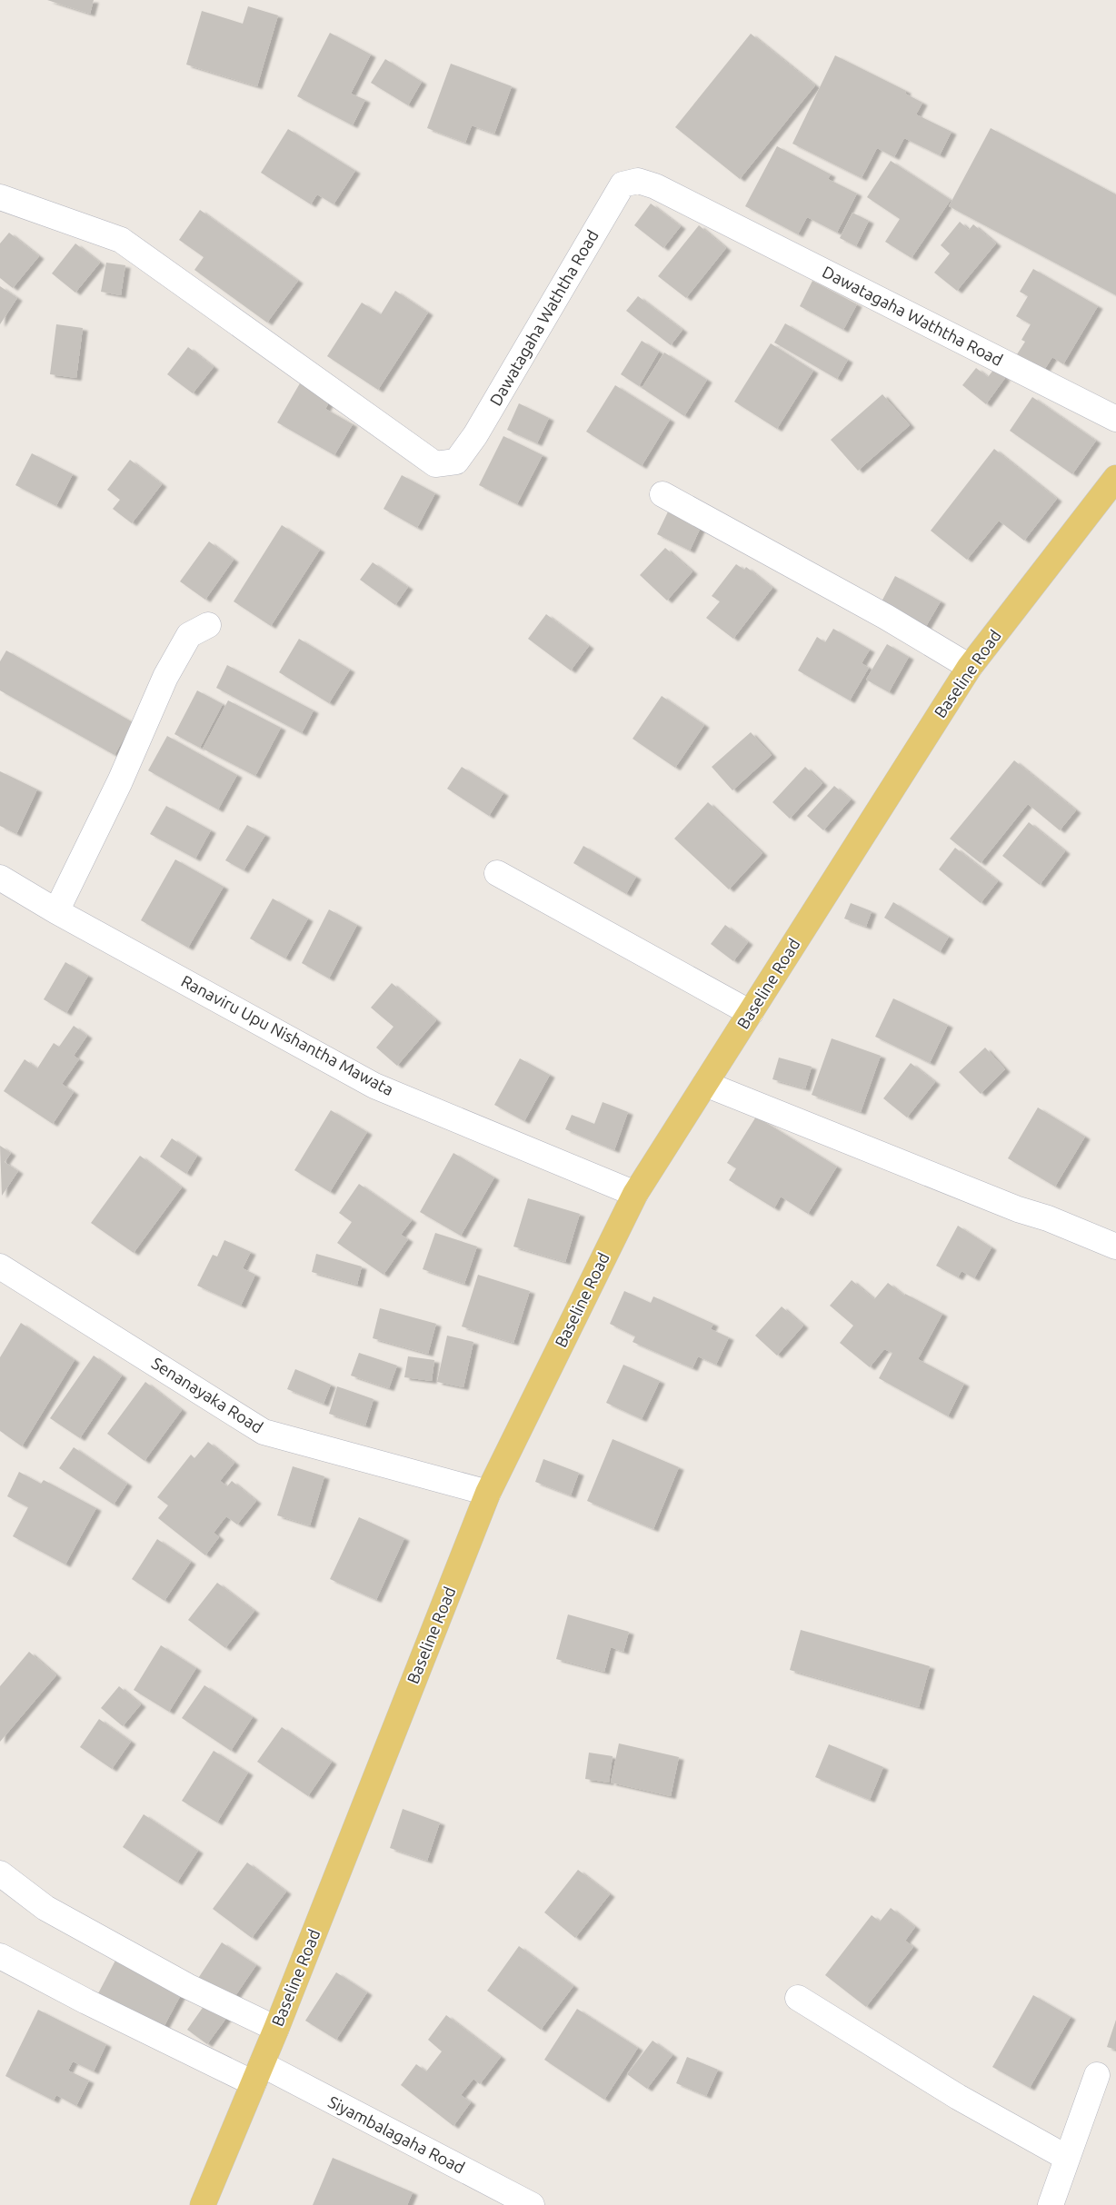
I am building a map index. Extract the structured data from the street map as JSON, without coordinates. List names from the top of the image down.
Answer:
{
  "streets": {
    "main road": ["Baseline Road"],
    "street": [
      "Dawatagaha Waththa Road",
      "Ranaviru Upu Nishantha Mawata",
      "Senanayaka Road",
      "Siyambalagaha Road"
    ]
  },
  "crossings": [
    ["Baseline Road", "Ranaviru Upu Nishantha Mawata"],
    ["Baseline Road", "Senanayaka Road"],
    ["Baseline Road", "Siyambalagaha Road"]
  ]
}
